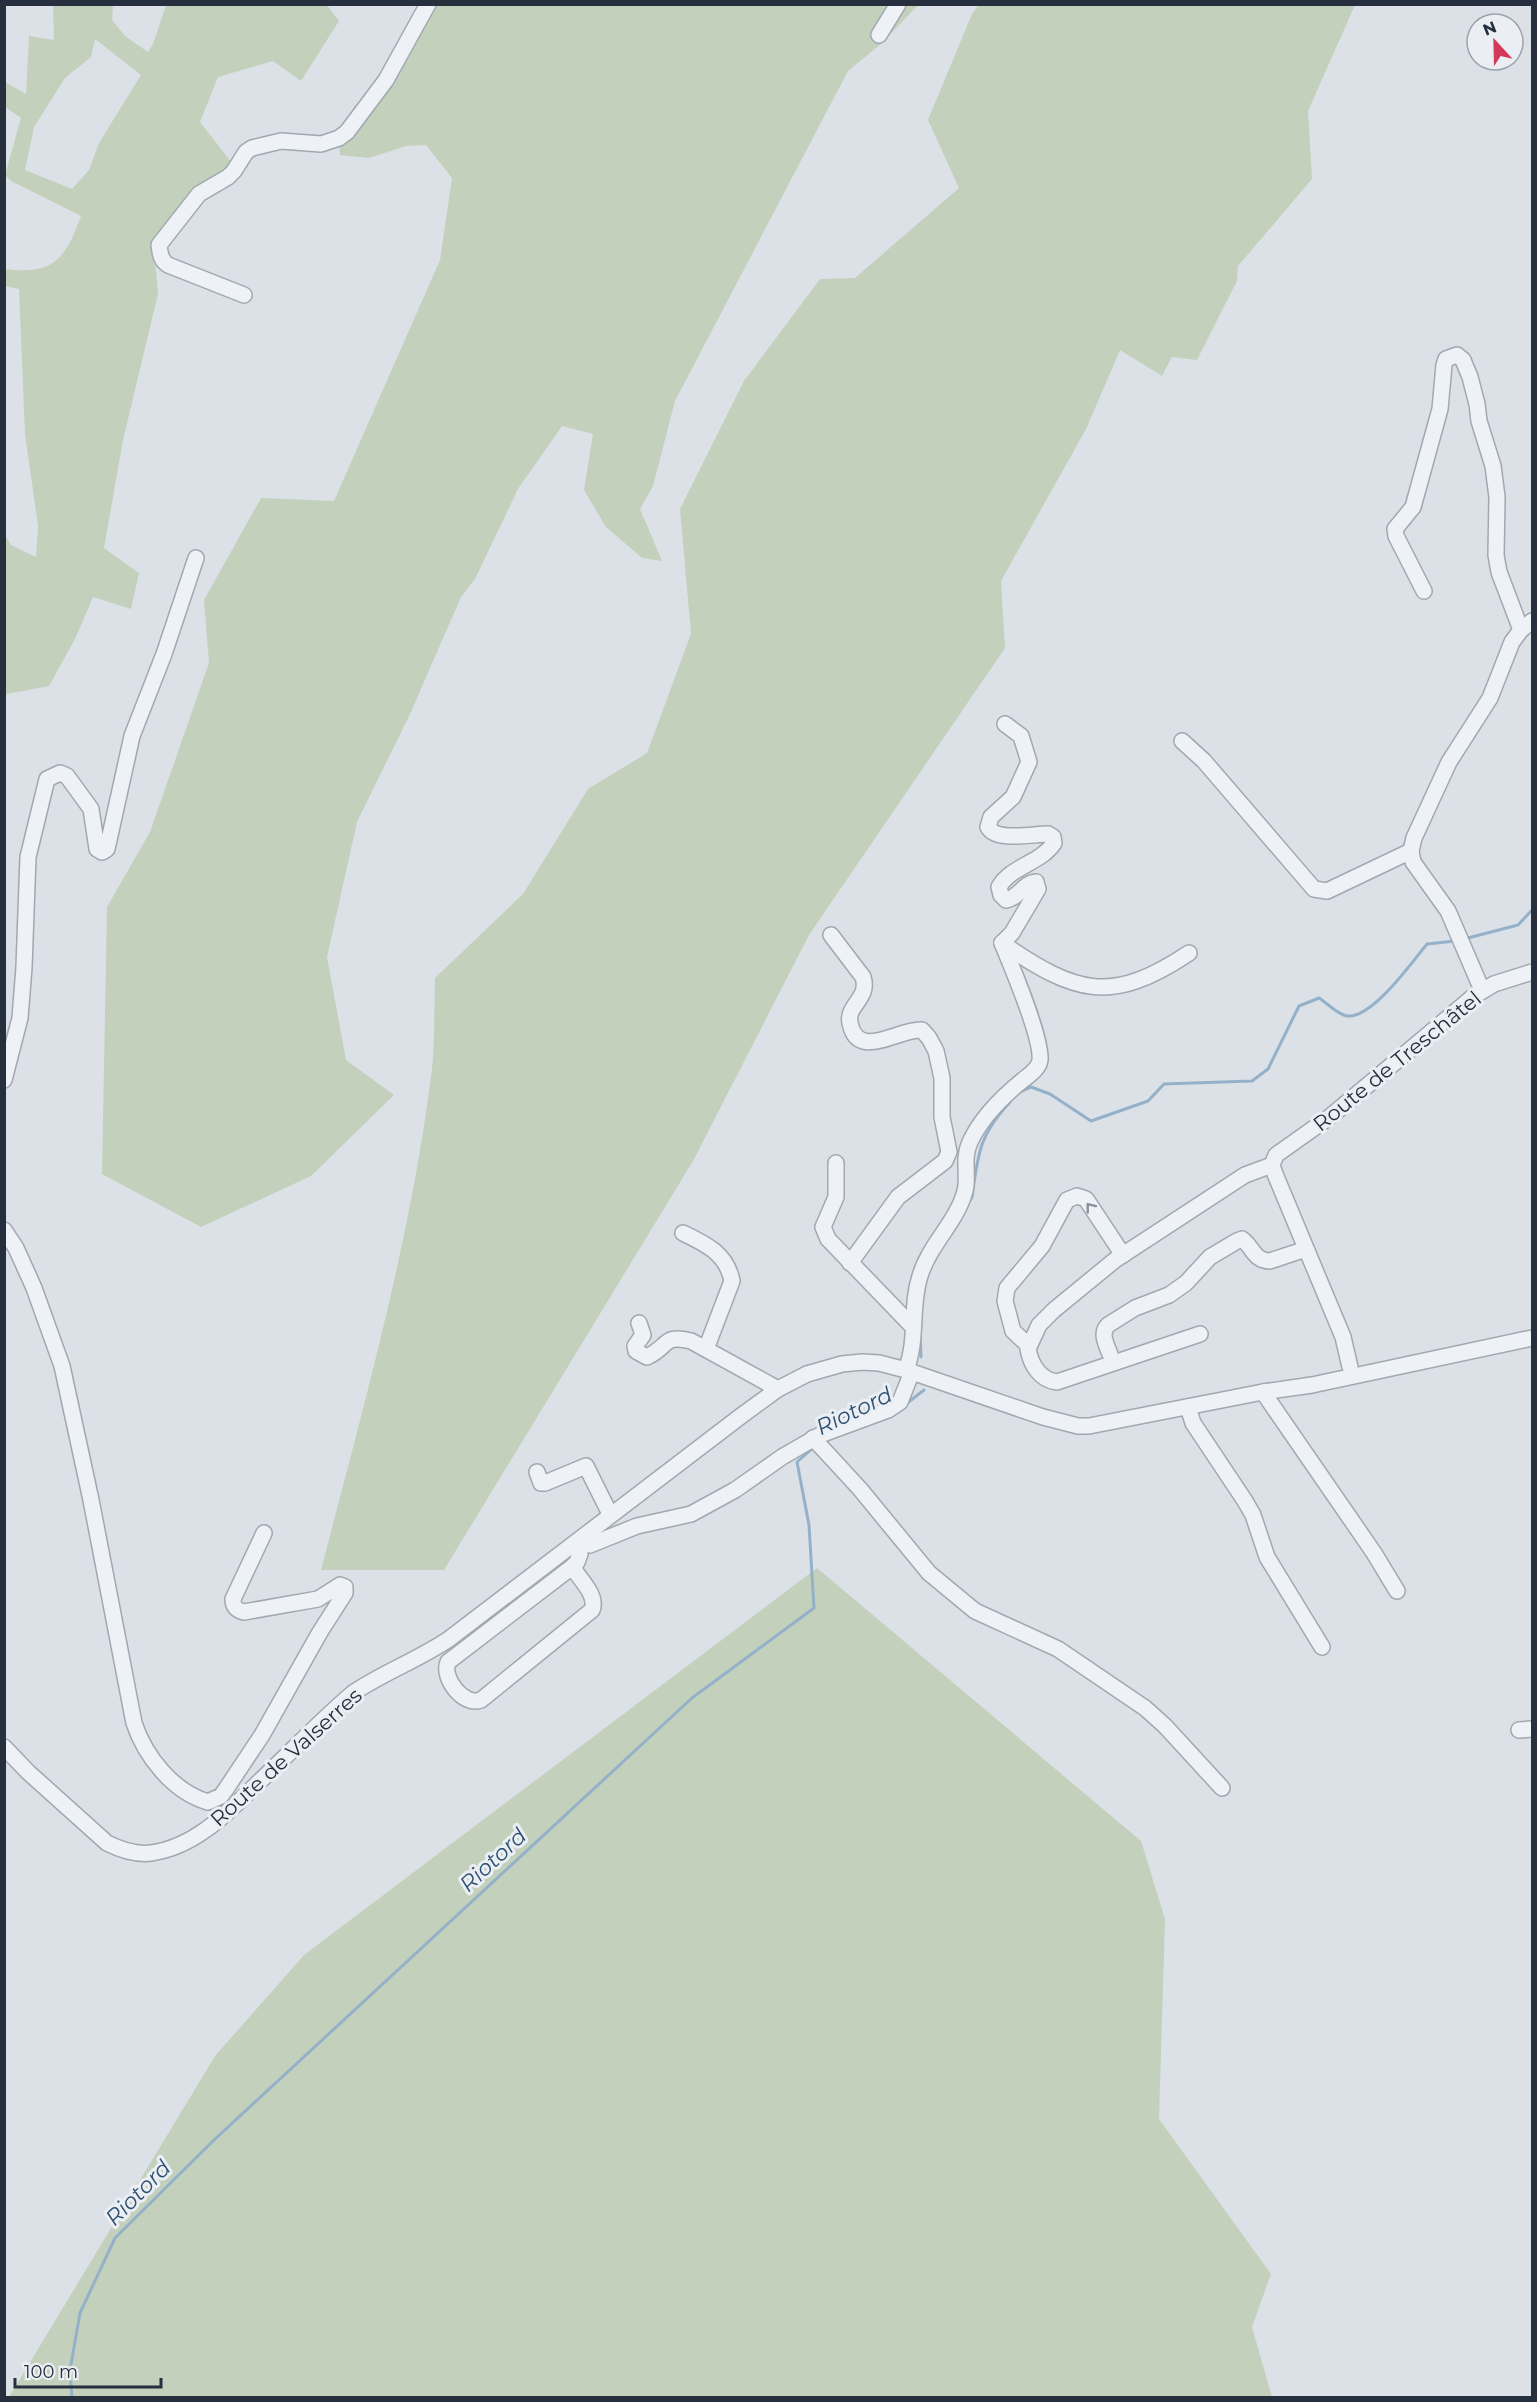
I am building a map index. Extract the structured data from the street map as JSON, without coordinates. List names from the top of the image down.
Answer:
{
  "streets": {
    "street": ["Route de Treschâtel", "Route de Valserres"]
  },
  "water": ["Riotord"],
  "scale_bar": "100 m",
  "north": "top"
}
